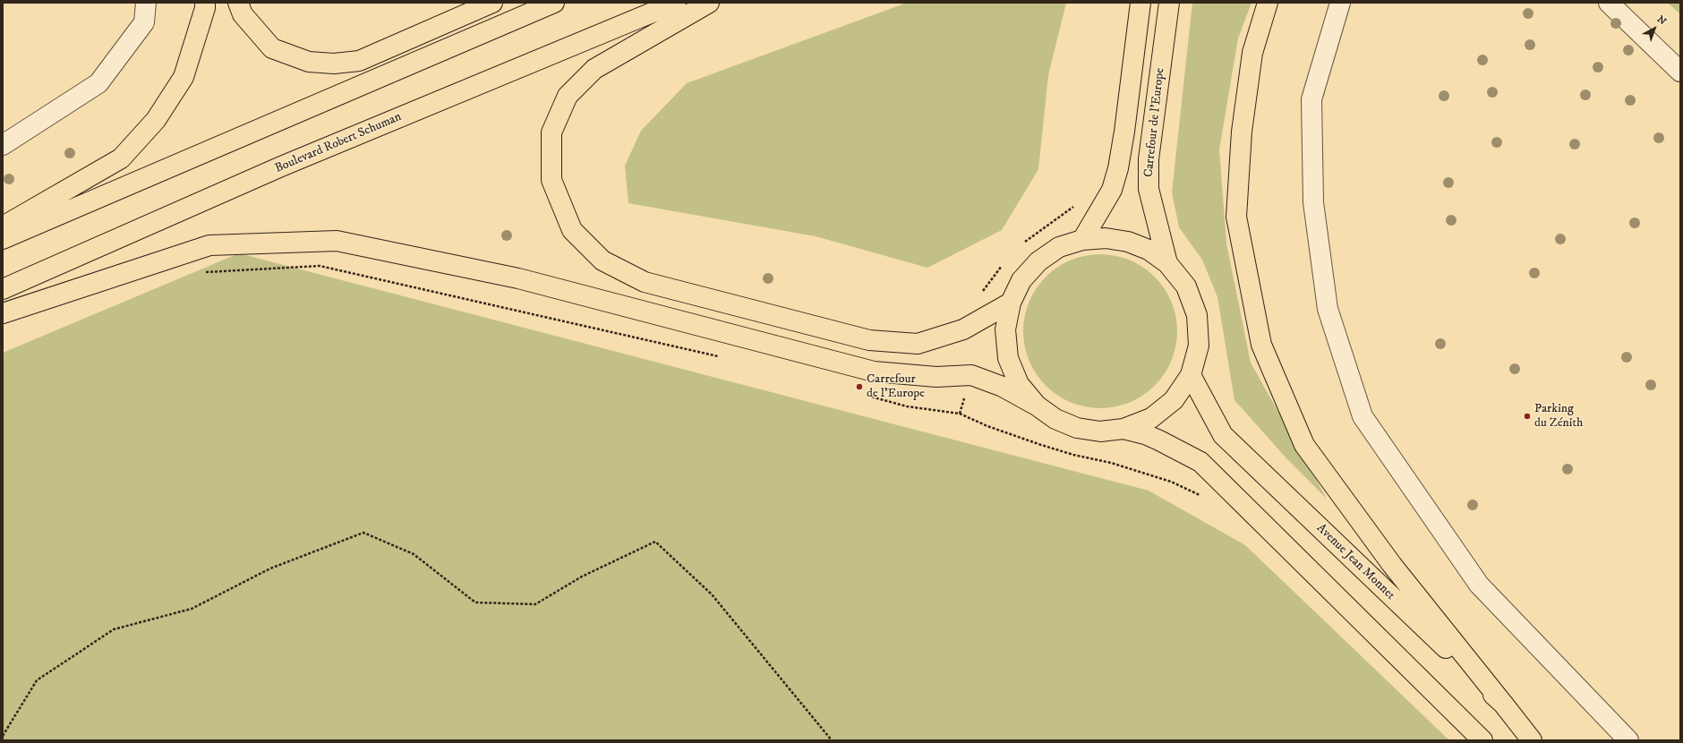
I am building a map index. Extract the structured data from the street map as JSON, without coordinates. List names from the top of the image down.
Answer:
{
  "streets": {
    "main road": ["Carrefour de l'Europe", "Boulevard Robert Schuman", "Avenue Jean Monnet"]
  },
  "crossings": [
    ["Carrefour de l'Europe", "Avenue Jean Monnet"]
  ],
  "places": ["Carrefour de l'Europe", "Parking du Zénith"],
  "north": "top right"
}
